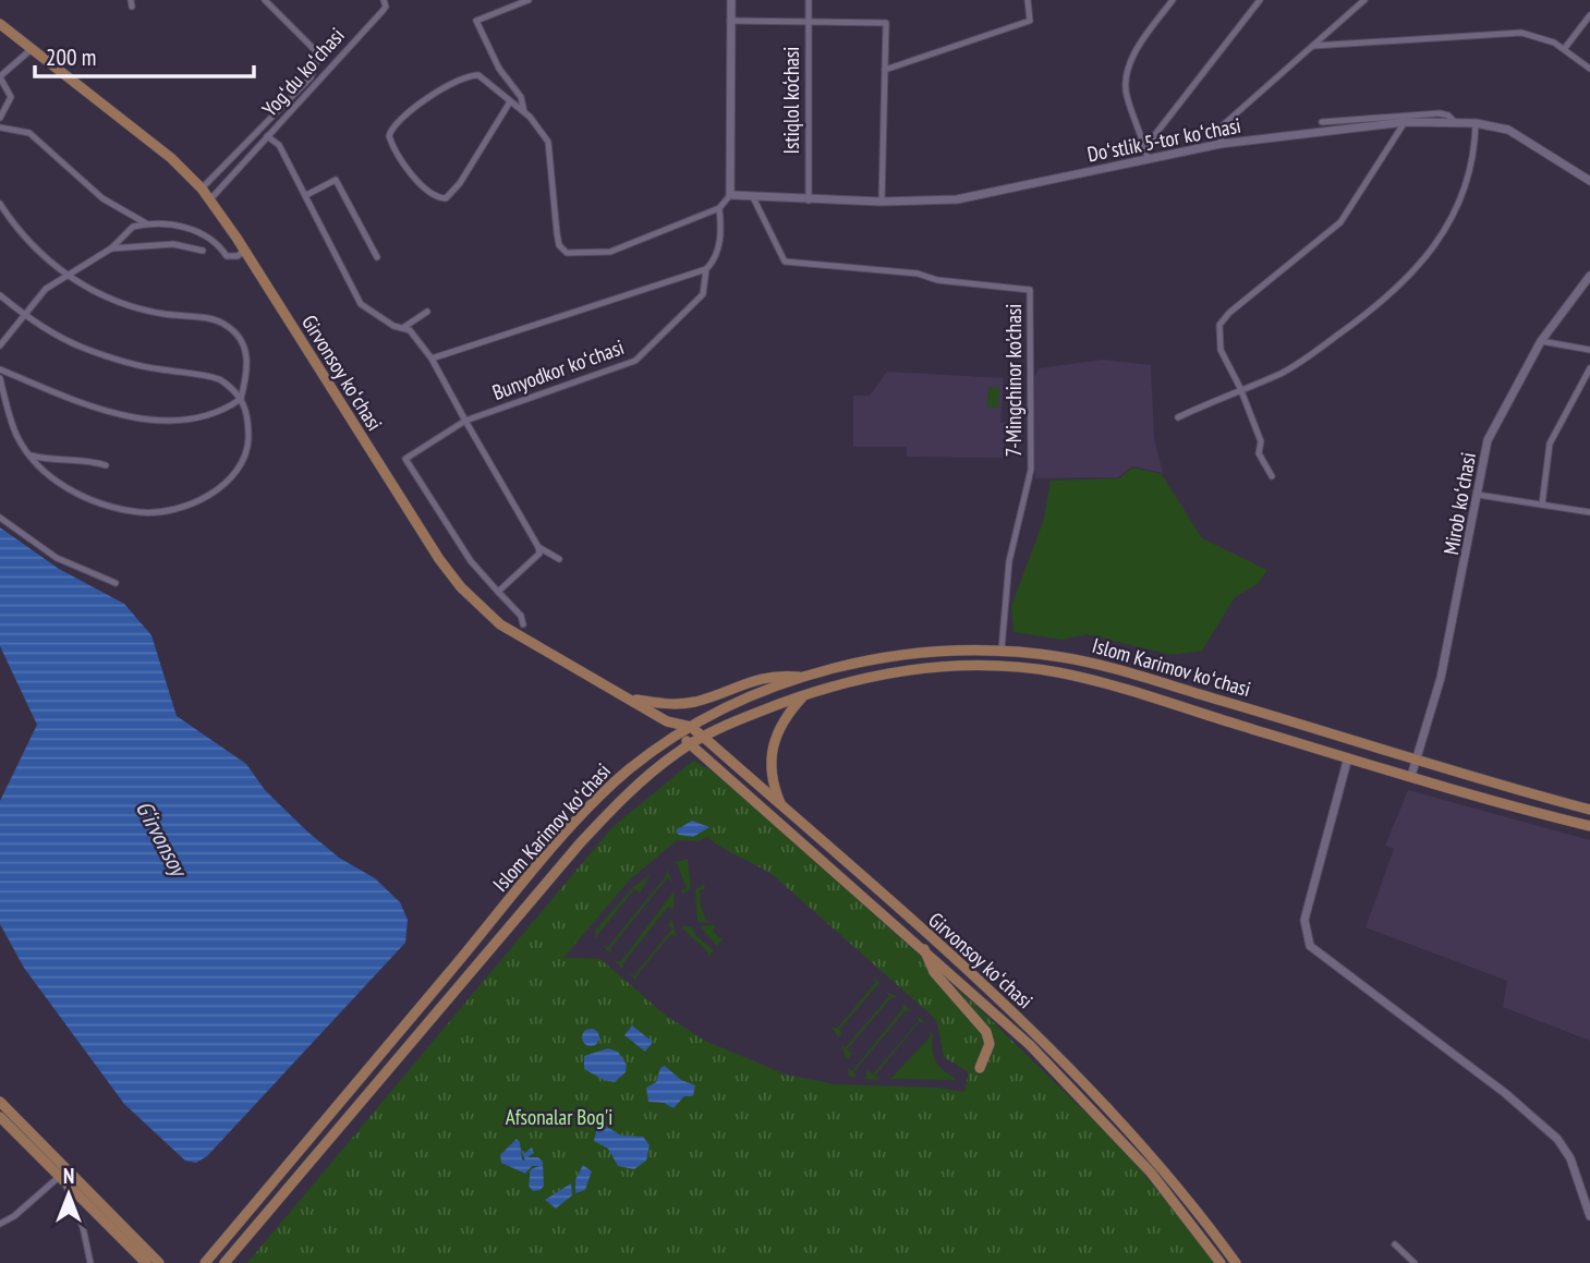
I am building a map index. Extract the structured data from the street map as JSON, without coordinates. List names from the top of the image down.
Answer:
{
  "streets": {
    "main road": ["Girvonsoy koʻchasi", "Islom Karimov koʻchasi"],
    "street": [
      "Yogʻdu koʻchasi",
      "Istiqlol ko‘chasi",
      "Doʻstlik 5-tor koʻchasi",
      "Bunyodkor koʻchasi",
      "7-Mingchinor ko'chasi",
      "Mirob koʻchasi"
    ]
  },
  "crossings": [
    ["Yogʻdu koʻchasi", "Girvonsoy koʻchasi"],
    ["Istiqlol ko‘chasi", "Doʻstlik 5-tor koʻchasi"],
    ["Doʻstlik 5-tor koʻchasi", "7-Mingchinor ko'chasi"],
    ["Girvonsoy koʻchasi", "Islom Karimov koʻchasi"],
    ["7-Mingchinor ko'chasi", "Islom Karimov koʻchasi"],
    ["Mirob koʻchasi", "Islom Karimov koʻchasi"]
  ],
  "water": ["G‘irvonsoy"],
  "parks": ["Afsonalar Bog'i"],
  "scale_bar": "200 m",
  "north": "top"
}
